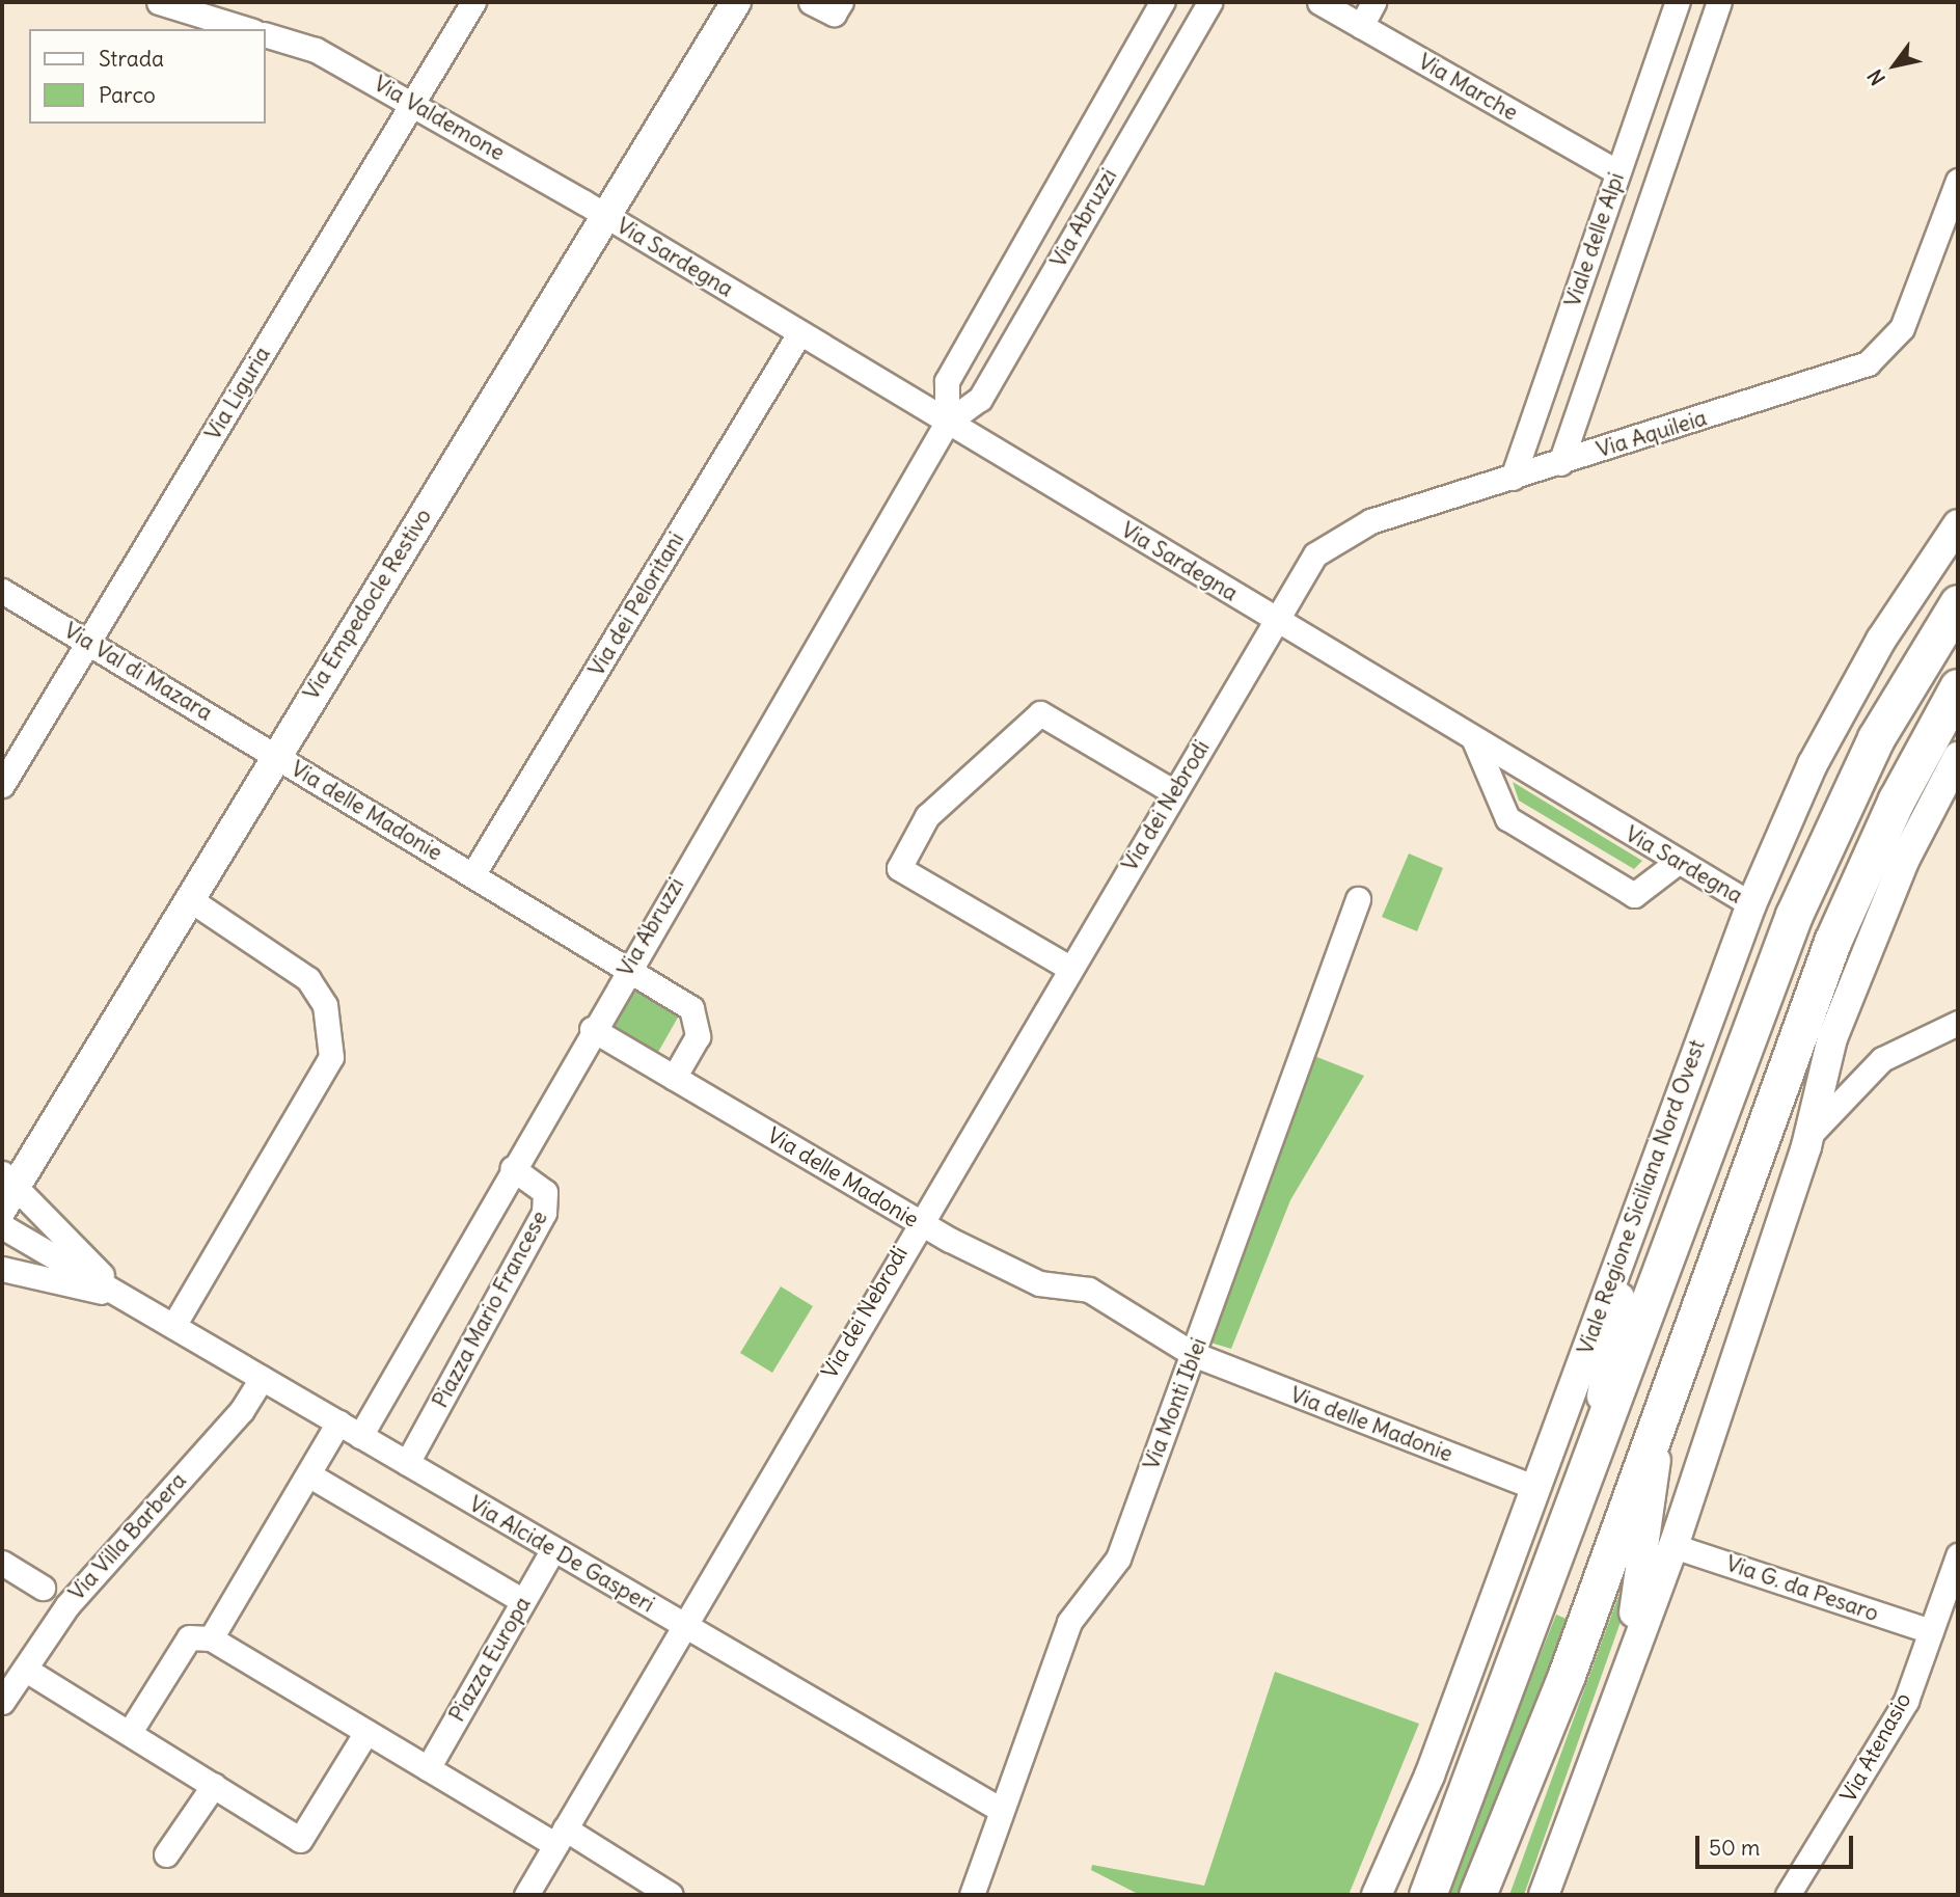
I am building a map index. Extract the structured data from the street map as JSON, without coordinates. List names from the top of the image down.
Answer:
{
  "streets": {
    "main road": ["Viale Regione Siciliana Nord Ovest"],
    "street": [
      "Via Marche",
      "Via Valdemone",
      "Via Abruzzi",
      "Viale delle Alpi",
      "Via Sardegna",
      "Via Liguria",
      "Via Aquileia",
      "Via Empedocle Restivo",
      "Via dei Peloritani",
      "Via Val di Mazara",
      "Via dei Nebrodi",
      "Via delle Madonie",
      "Piazza Mario Francese",
      "Via Monti Iblei",
      "Via Villa Barbera",
      "Via Alcide De Gasperi",
      "Via G. da Pesaro",
      "Piazza Europa",
      "Via Atenasio"
    ]
  },
  "crossings": [
    ["Via Marche", "Viale delle Alpi"],
    ["Via Valdemone", "Via Sardegna"],
    ["Via Valdemone", "Via Liguria"],
    ["Via Valdemone", "Via Empedocle Restivo"],
    ["Via Abruzzi", "Via Sardegna"],
    ["Via Abruzzi", "Via delle Madonie"],
    ["Via Abruzzi", "Piazza Mario Francese"],
    ["Via Abruzzi", "Via Alcide De Gasperi"],
    ["Viale delle Alpi", "Via Aquileia"],
    ["Via Sardegna", "Via Aquileia"],
    ["Via Sardegna", "Via Empedocle Restivo"],
    ["Via Sardegna", "Via dei Peloritani"],
    ["Via Sardegna", "Via dei Nebrodi"],
    ["Via Sardegna", "Viale Regione Siciliana Nord Ovest"],
    ["Via Liguria", "Via Val di Mazara"],
    ["Via Aquileia", "Via dei Nebrodi"],
    ["Via Empedocle Restivo", "Via Val di Mazara"],
    ["Via Empedocle Restivo", "Via delle Madonie"],
    ["Via Empedocle Restivo", "Via Alcide De Gasperi"],
    ["Via dei Peloritani", "Via delle Madonie"],
    ["Via Val di Mazara", "Via delle Madonie"],
    ["Via dei Nebrodi", "Via delle Madonie"],
    ["Via dei Nebrodi", "Via Alcide De Gasperi"],
    ["Via delle Madonie", "Viale Regione Siciliana Nord Ovest"],
    ["Via delle Madonie", "Via Monti Iblei"],
    ["Piazza Mario Francese", "Via Alcide De Gasperi"],
    ["Via Monti Iblei", "Via Alcide De Gasperi"],
    ["Via Villa Barbera", "Via Alcide De Gasperi"],
    ["Via Alcide De Gasperi", "Piazza Europa"],
    ["Via G. da Pesaro", "Via Atenasio"]
  ],
  "legend": ["Strada", "Parco"],
  "scale_bar": "50 m",
  "north": "bottom left"
}
